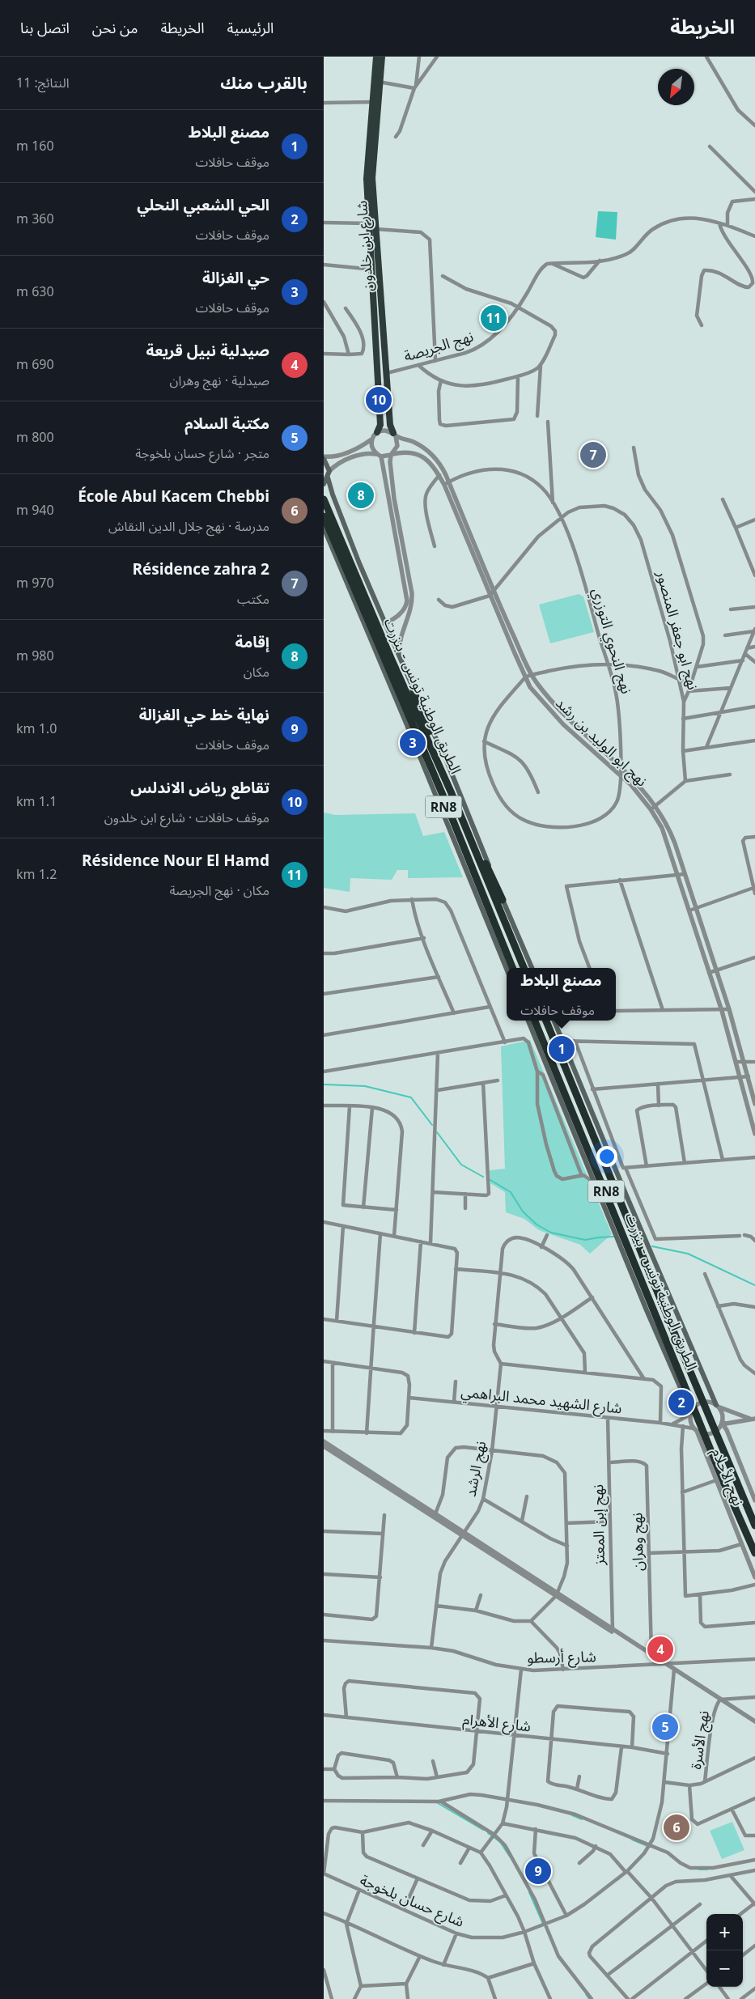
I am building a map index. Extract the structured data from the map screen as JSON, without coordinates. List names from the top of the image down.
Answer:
{
  "streets": {
    "highway": ["شارع ابن خلدون", "الطريق الوطنية تونس - بنزرت", "RN8"],
    "street": [
      "نهج الجريصة",
      "نهج ابو جعفر المنصور",
      "نهج النحوي التوزري",
      "نهج ابو الوليد بن رشد",
      "شارع الشهيد محمد البراهمي",
      "نهج الرشد",
      "نهج الأحلام",
      "نهج إبن المعتز",
      "نهج وهران",
      "شارع أرسطو",
      "شارع الأهرام",
      "نهج الأسرة",
      "شارع حسان بلخوجة"
    ]
  },
  "crossings": [
    ["شارع ابن خلدون", "نهج الجريصة"],
    ["شارع ابن خلدون", "نهج ابو الوليد بن رشد"],
    ["نهج ابو جعفر المنصور", "نهج النحوي التوزري"],
    ["نهج ابو جعفر المنصور", "نهج ابو الوليد بن رشد"],
    ["نهج النحوي التوزري", "نهج ابو الوليد بن رشد"],
    ["الطريق الوطنية تونس - بنزرت", "RN8"],
    ["شارع الشهيد محمد البراهمي", "نهج الرشد"],
    ["شارع الشهيد محمد البراهمي", "نهج الأحلام"],
    ["شارع الشهيد محمد البراهمي", "نهج إبن المعتز"],
    ["نهج الرشد", "شارع أرسطو"],
    ["نهج إبن المعتز", "نهج وهران"],
    ["شارع الأهرام", "شارع حسان بلخوجة"]
  ],
  "north": "bottom left",
  "page": {
    "header": "الخريطة",
    "nav": [
      "الرئيسية",
      "الخريطة",
      "من نحن",
      "اتصل بنا"
    ],
    "heading": ["بالقرب منك", "النتائج: 11"],
    "list": [
      {
        "mark": "1",
        "name": "مصنع البلاط",
        "note": "موقف حافلات",
        "value": "160 m"
      },
      {
        "mark": "2",
        "name": "الحي الشعبي النحلي",
        "note": "موقف حافلات",
        "value": "360 m"
      },
      {
        "mark": "3",
        "name": "حي الغزالة",
        "note": "موقف حافلات",
        "value": "630 m"
      },
      {
        "mark": "4",
        "name": "صيدلية نبيل قريعة",
        "note": "صيدلية · نهج وهران",
        "value": "690 m"
      },
      {
        "mark": "5",
        "name": "مكتبة السلام",
        "note": "متجر · شارع حسان بلخوجة",
        "value": "800 m"
      },
      {
        "mark": "6",
        "name": "École Abul Kacem Chebbi",
        "note": "مدرسة · نهج جلال الدين النقاش",
        "value": "940 m"
      },
      {
        "mark": "7",
        "name": "Résidence zahra 2",
        "note": "مكتب",
        "value": "970 m"
      },
      {
        "mark": "8",
        "name": "إقامة",
        "note": "مكان",
        "value": "980 m"
      },
      {
        "mark": "9",
        "name": "نهاية خط حي الغزالة",
        "note": "موقف حافلات",
        "value": "1.0 km"
      },
      {
        "mark": "10",
        "name": "تقاطع رياض الاندلس",
        "note": "موقف حافلات · شارع ابن خلدون",
        "value": "1.1 km"
      },
      {
        "mark": "11",
        "name": "Résidence Nour El Hamd",
        "note": "مكان · نهج الجريصة",
        "value": "1.2 km"
      }
    ],
    "pins": [
      "11",
      "10",
      "7",
      "8",
      "3",
      "1",
      "2",
      "4",
      "5",
      "6",
      "9"
    ],
    "popup": ["مصنع البلاط", "موقف حافلات"],
    "map_buttons": ["+", "−"]
  }
}
